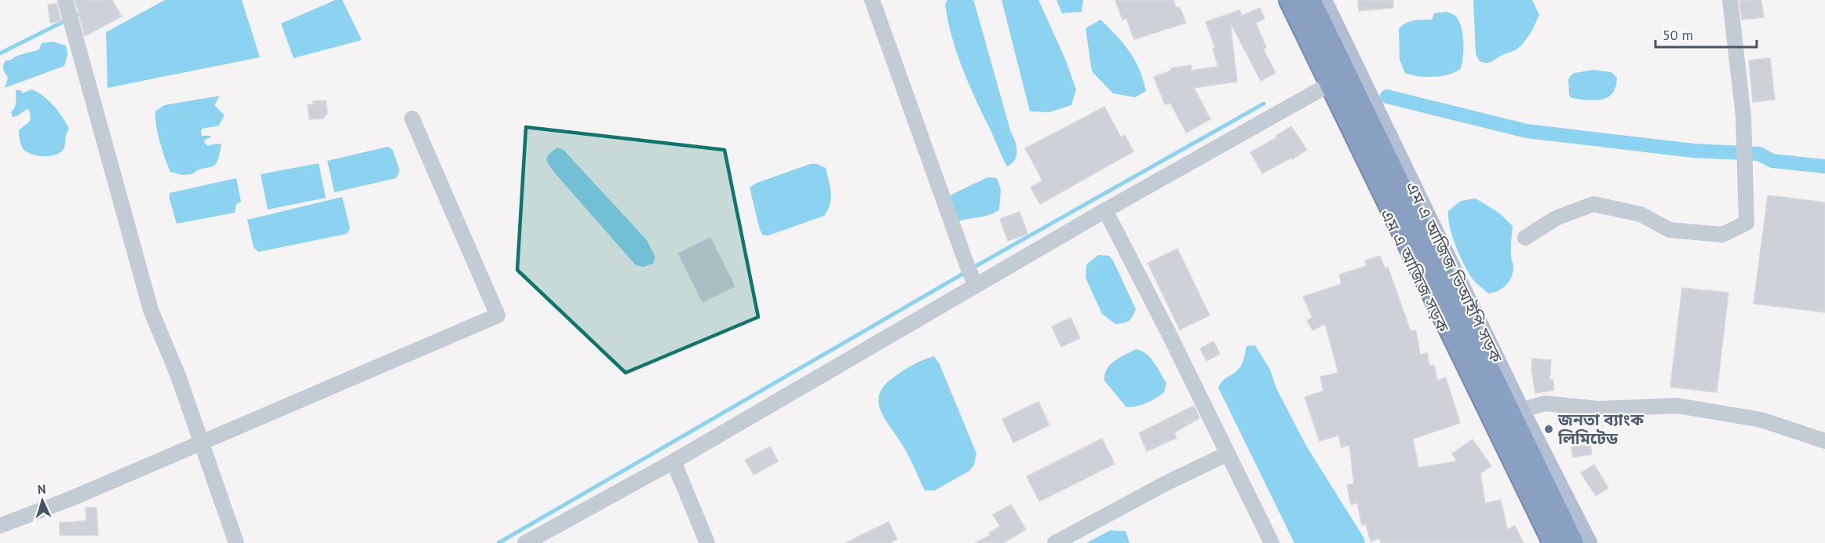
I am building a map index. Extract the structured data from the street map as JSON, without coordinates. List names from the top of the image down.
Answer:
{
  "streets": {
    "main road": ["এম এ আজিজ সড়ক", "এম এ আজিজ ভিআইপি সড়ক"]
  },
  "places": ["জনতা ব্যাংক লিমিটেড"],
  "scale_bar": "50 m",
  "north": "top"
}
